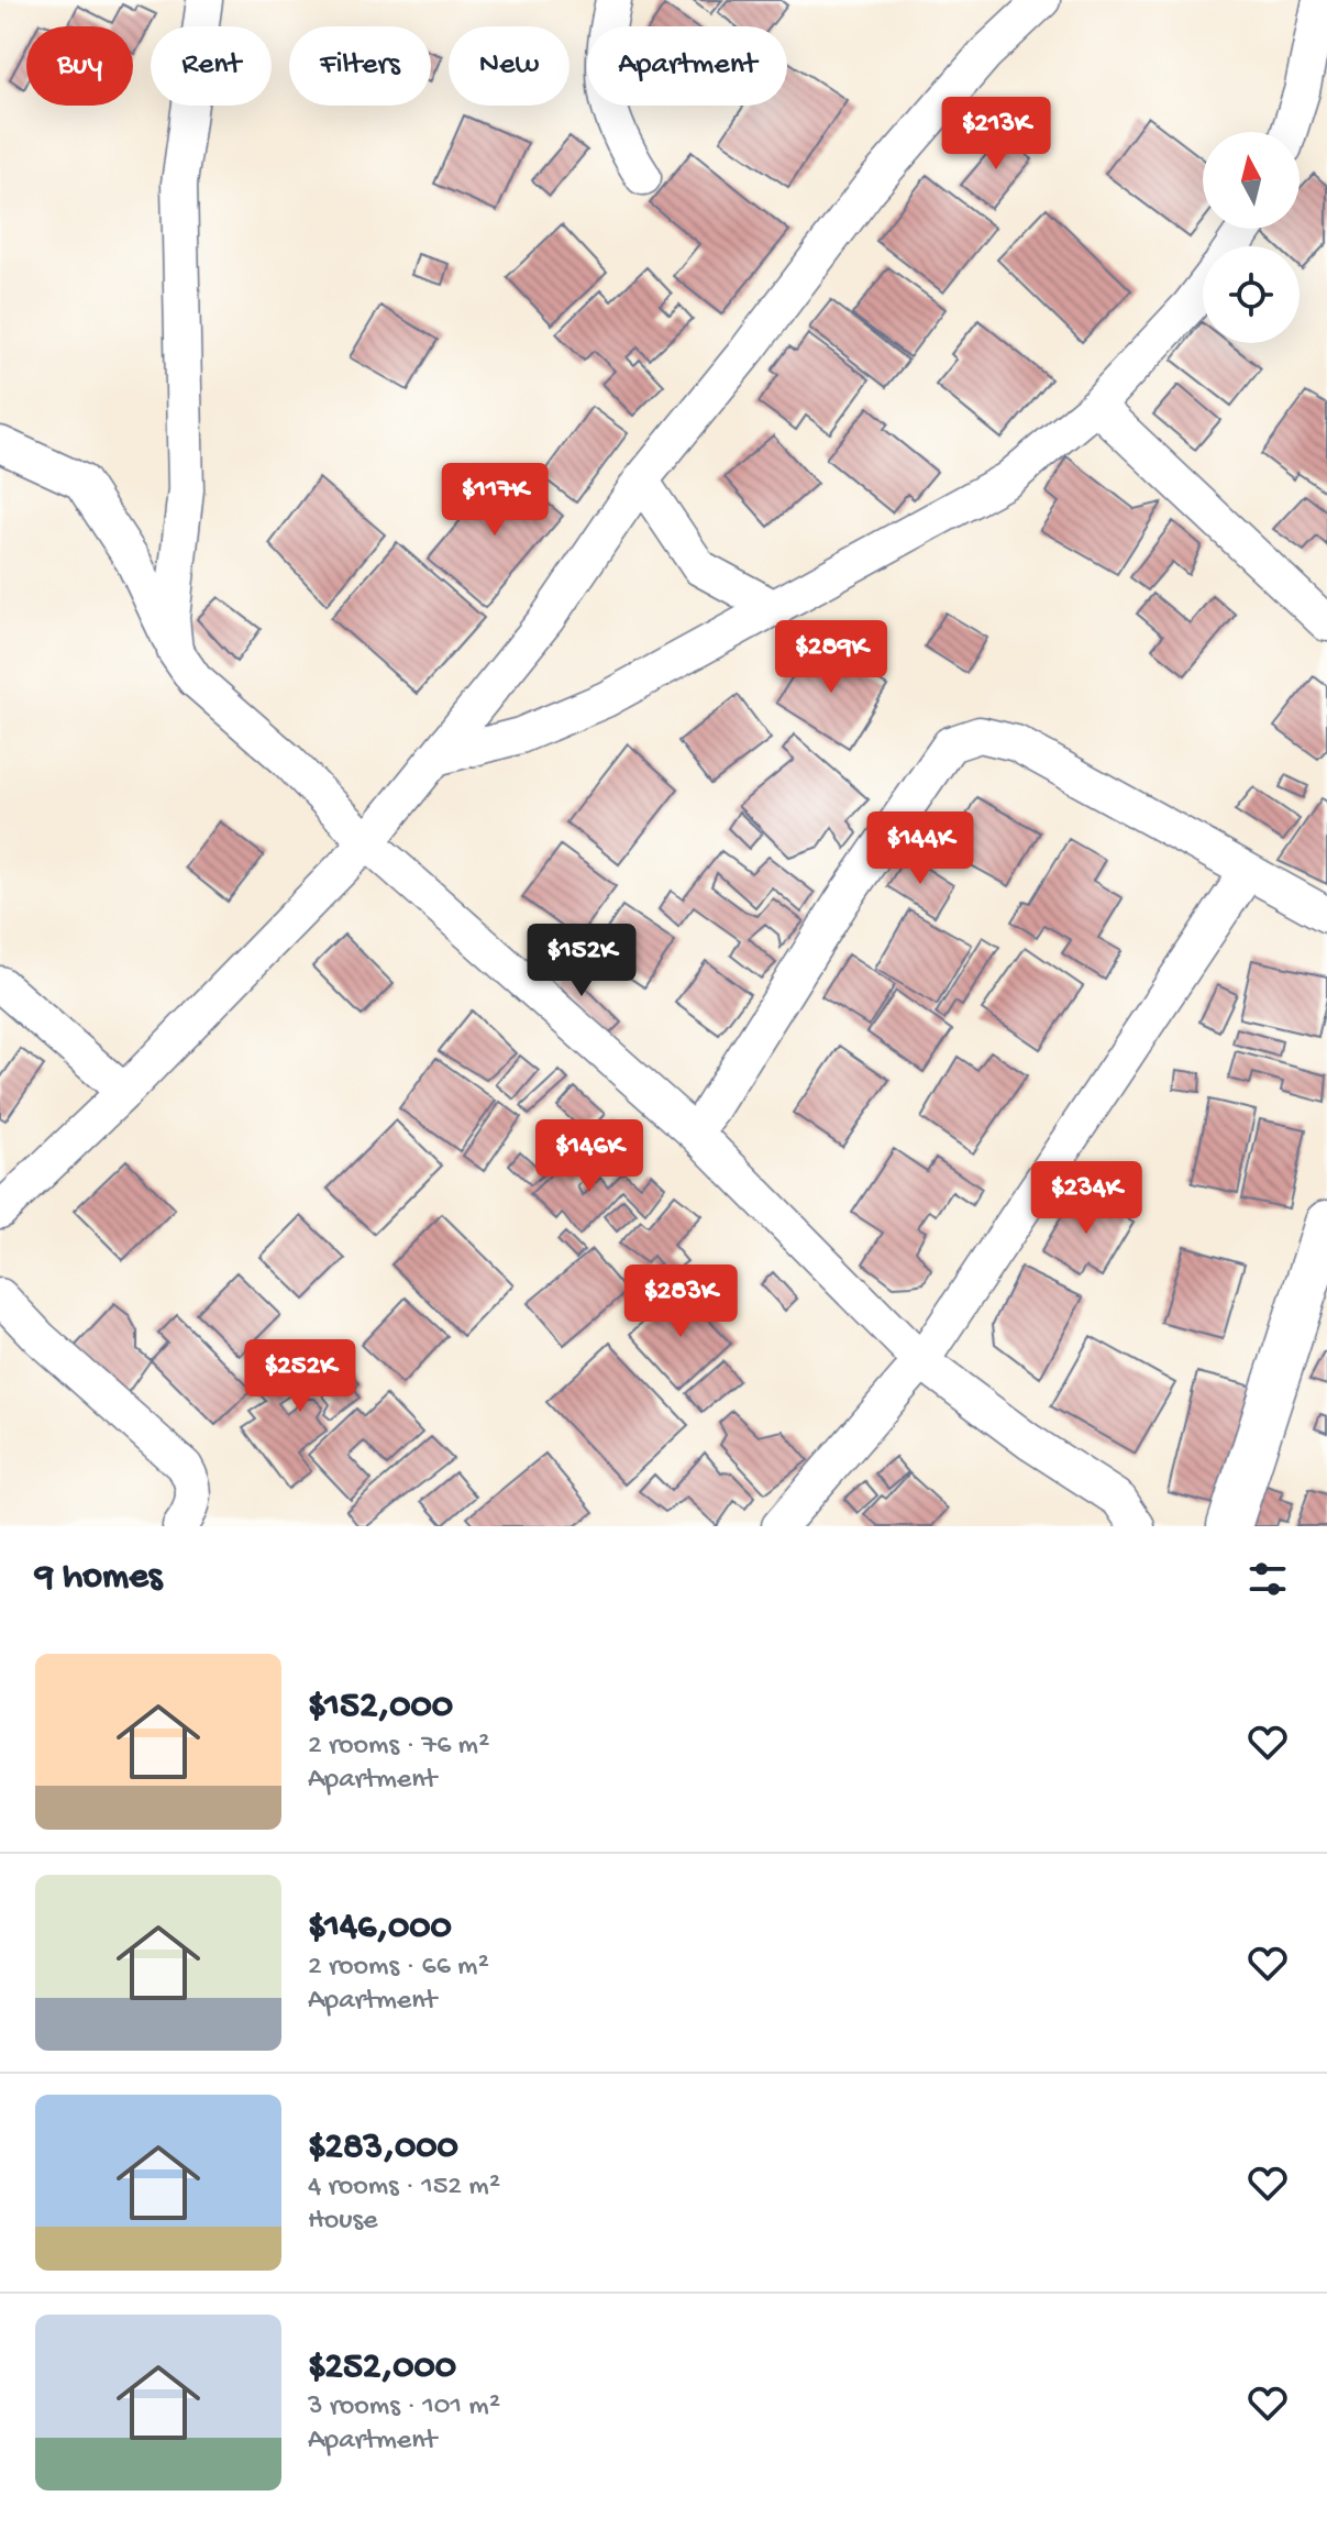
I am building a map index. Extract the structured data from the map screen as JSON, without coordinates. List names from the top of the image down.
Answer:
{
  "north": "top",
  "page": {
    "chip": [
      "Buy",
      "Rent",
      "Filters",
      "New",
      "Apartment"
    ],
    "price": [
      "$213K",
      "$117K",
      "$289K",
      "$144K",
      "$152K",
      "$146K",
      "$234K",
      "$283K",
      "$252K"
    ],
    "heading": "9 homes",
    "list": [
      {
        "name": "$152,000",
        "note": "2 rooms · 76 m² · Apartment"
      },
      {
        "name": "$146,000",
        "note": "2 rooms · 66 m² · Apartment"
      },
      {
        "name": "$283,000",
        "note": "4 rooms · 152 m² · House"
      },
      {
        "name": "$252,000",
        "note": "3 rooms · 101 m² · Apartment"
      }
    ]
  }
}
